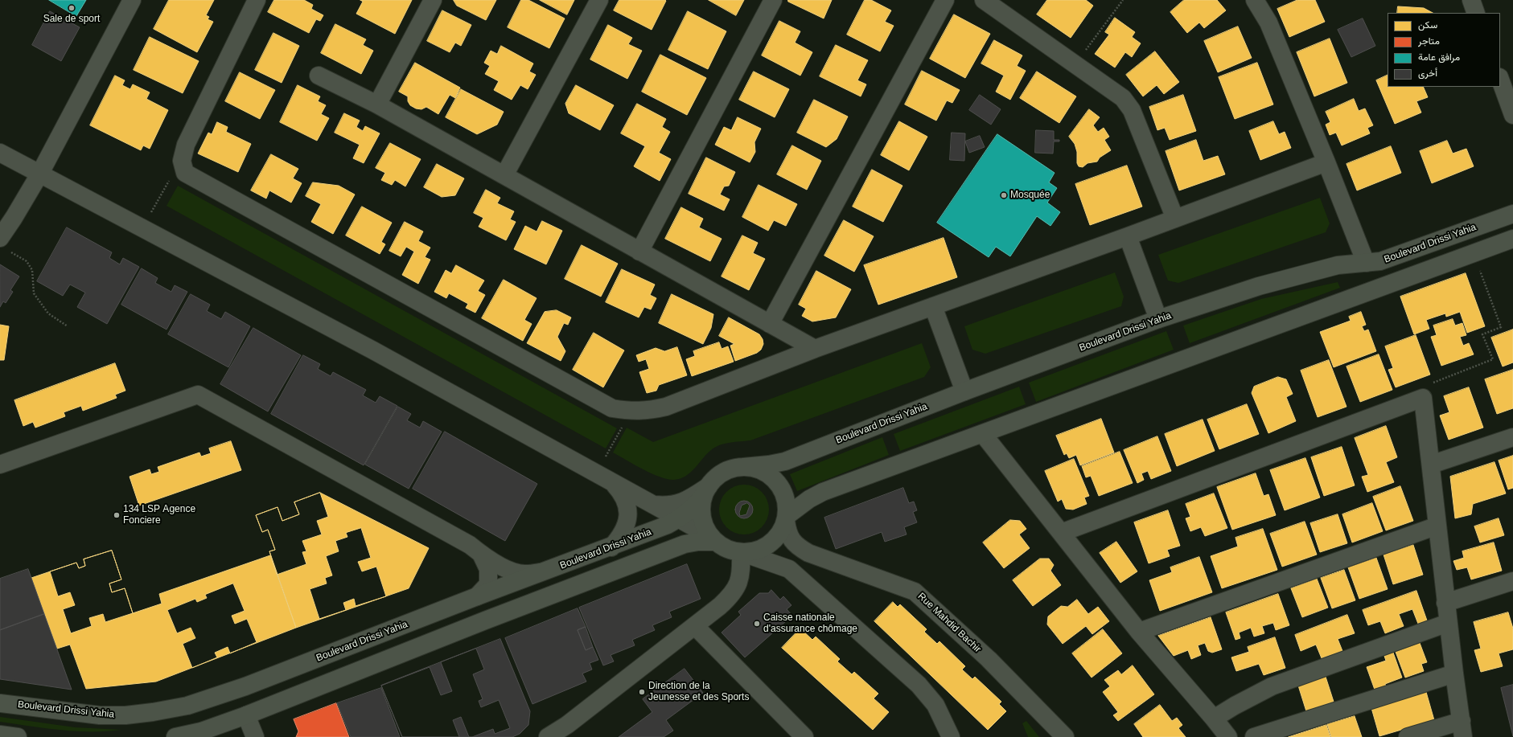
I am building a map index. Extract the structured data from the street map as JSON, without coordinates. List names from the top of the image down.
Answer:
{
  "streets": {
    "main road": ["Boulevard Drissi Yahia"],
    "street": ["Rue Mahdid Bachir"]
  },
  "crossings": [
    ["Boulevard Drissi Yahia", "Rue Mahdid Bachir"]
  ],
  "places": [
    "Sale de sport",
    "Mosquée",
    "134 LSP Agence Fonciere",
    "Caisse nationale d'assurance chômage",
    "Direction de la Jeunesse et des Sports"
  ],
  "legend": [
    "سكن",
    "متاجر",
    "مرافق عامة",
    "أخرى"
  ]
}
